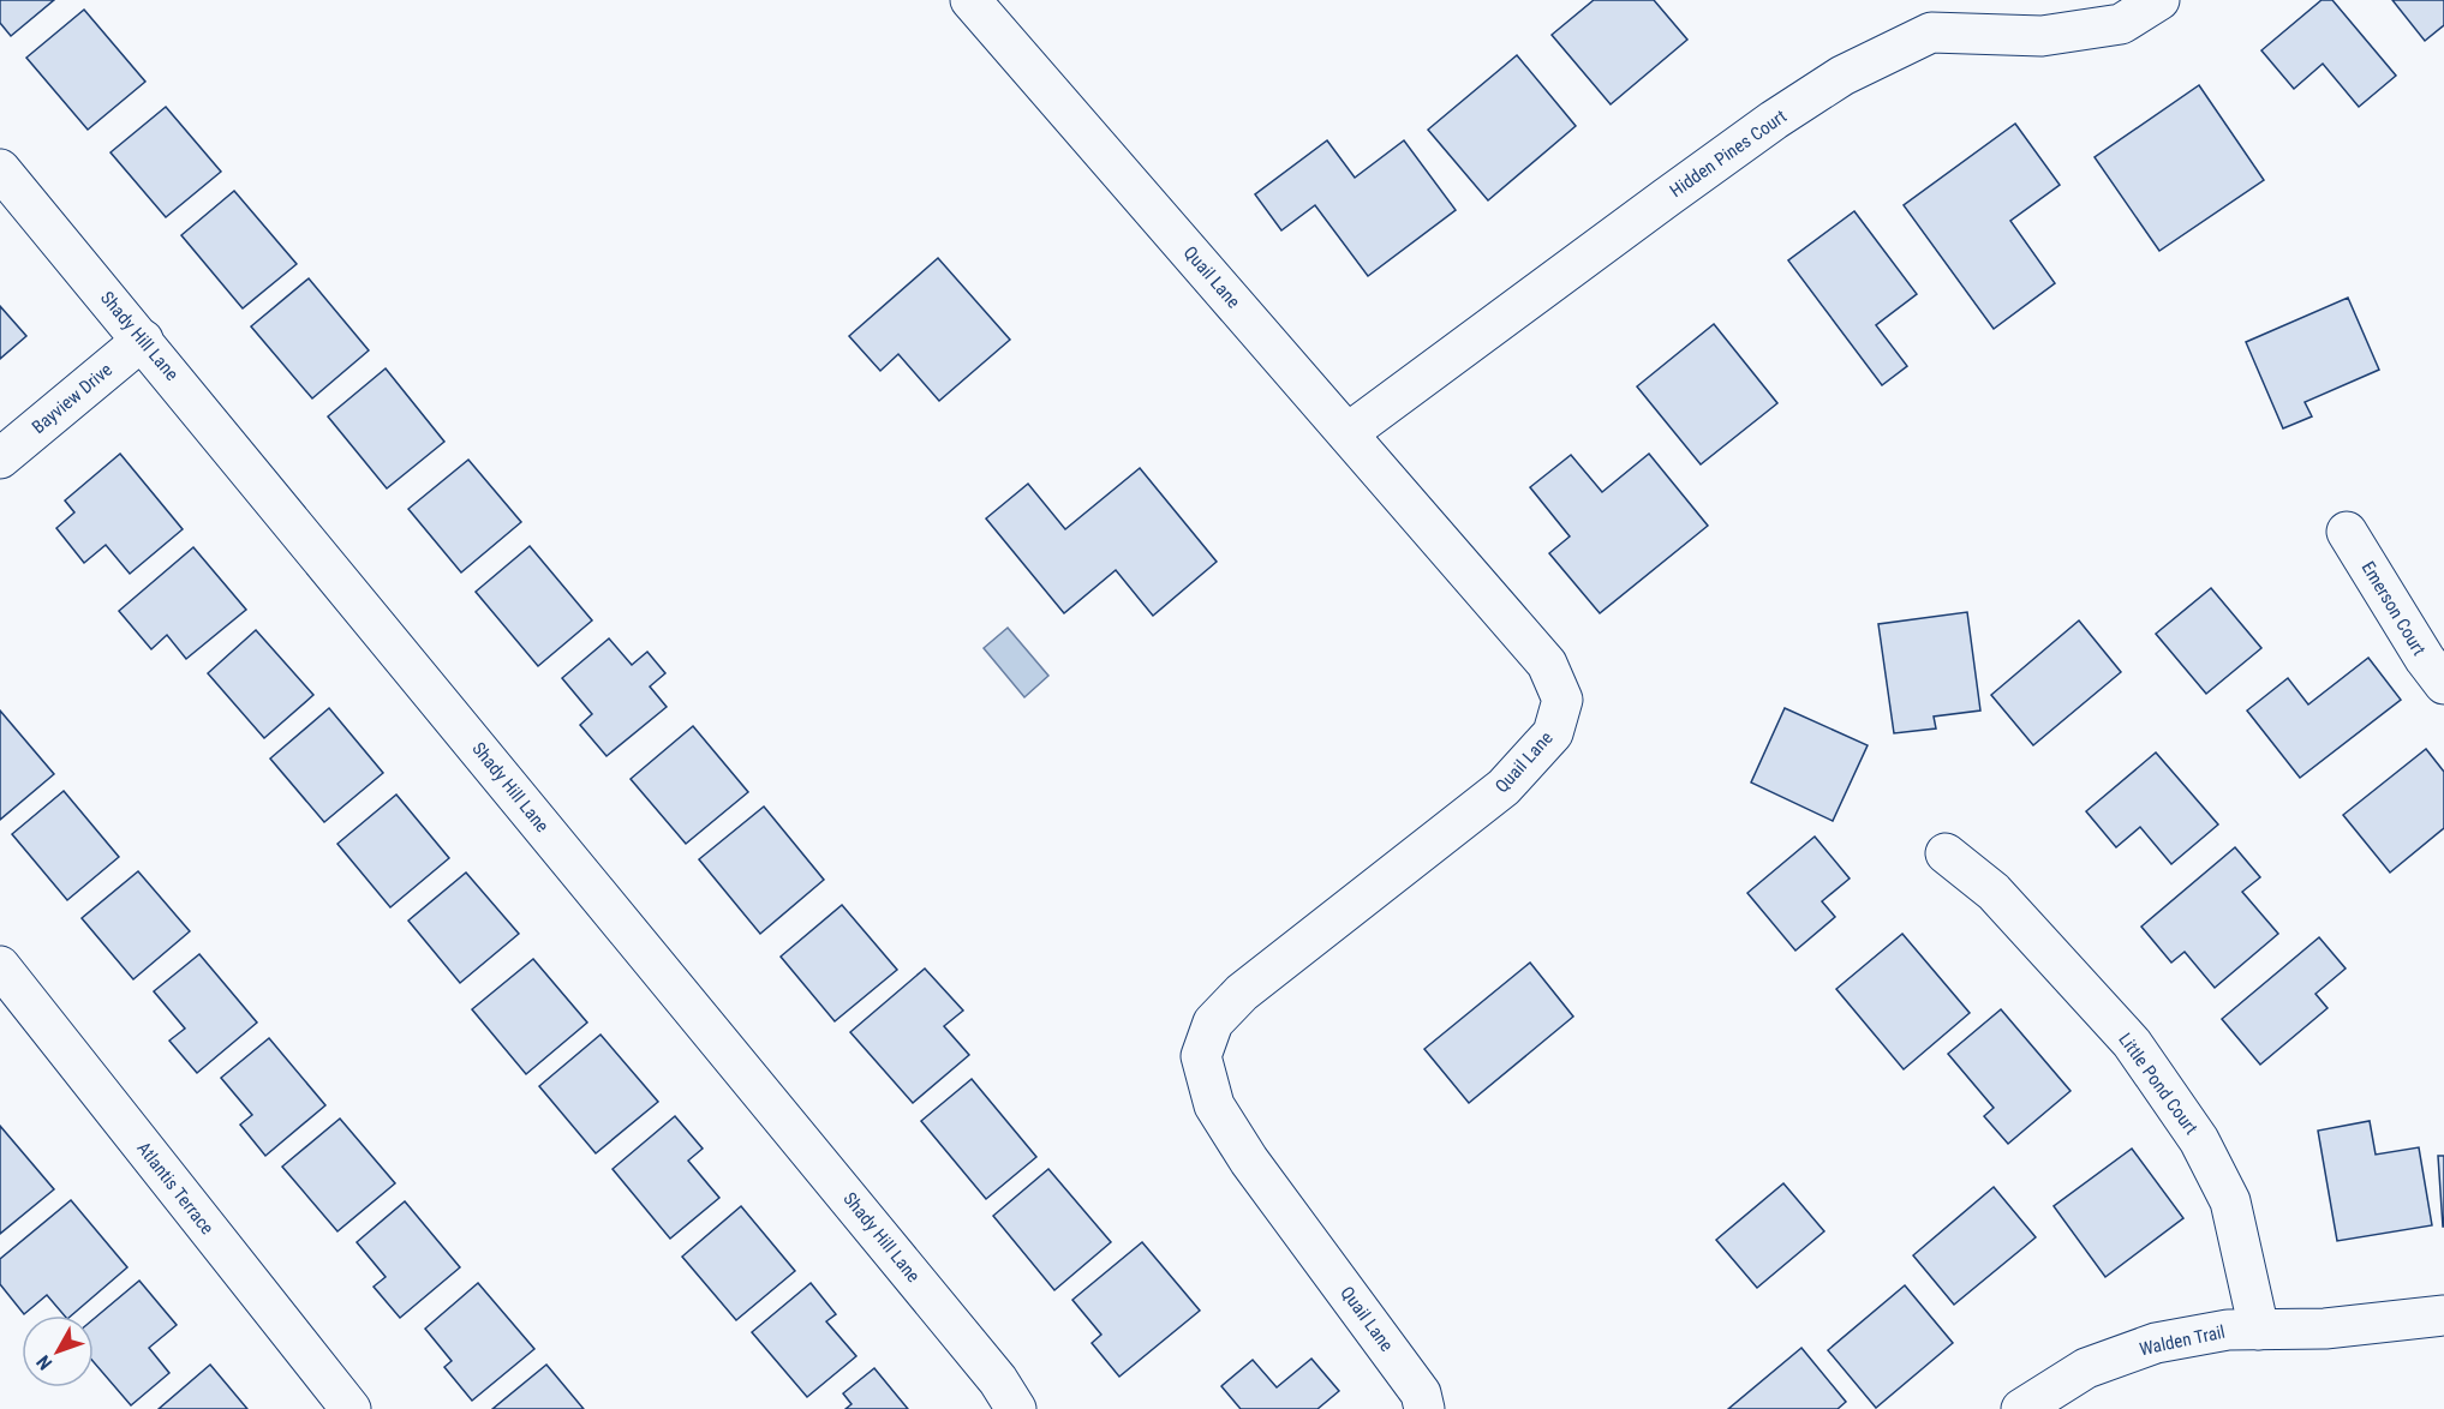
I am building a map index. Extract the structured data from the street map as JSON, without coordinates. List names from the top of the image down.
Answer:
{
  "streets": {
    "street": [
      "Hidden Pines Court",
      "Quail Lane",
      "Shady Hill Lane",
      "Bayview Drive",
      "Emerson Court",
      "Little Pond Court",
      "Atlantis Terrace",
      "Walden Trail"
    ]
  },
  "crossings": [
    ["Hidden Pines Court", "Quail Lane"],
    ["Shady Hill Lane", "Bayview Drive"],
    ["Little Pond Court", "Walden Trail"]
  ],
  "north": "bottom left"
}
